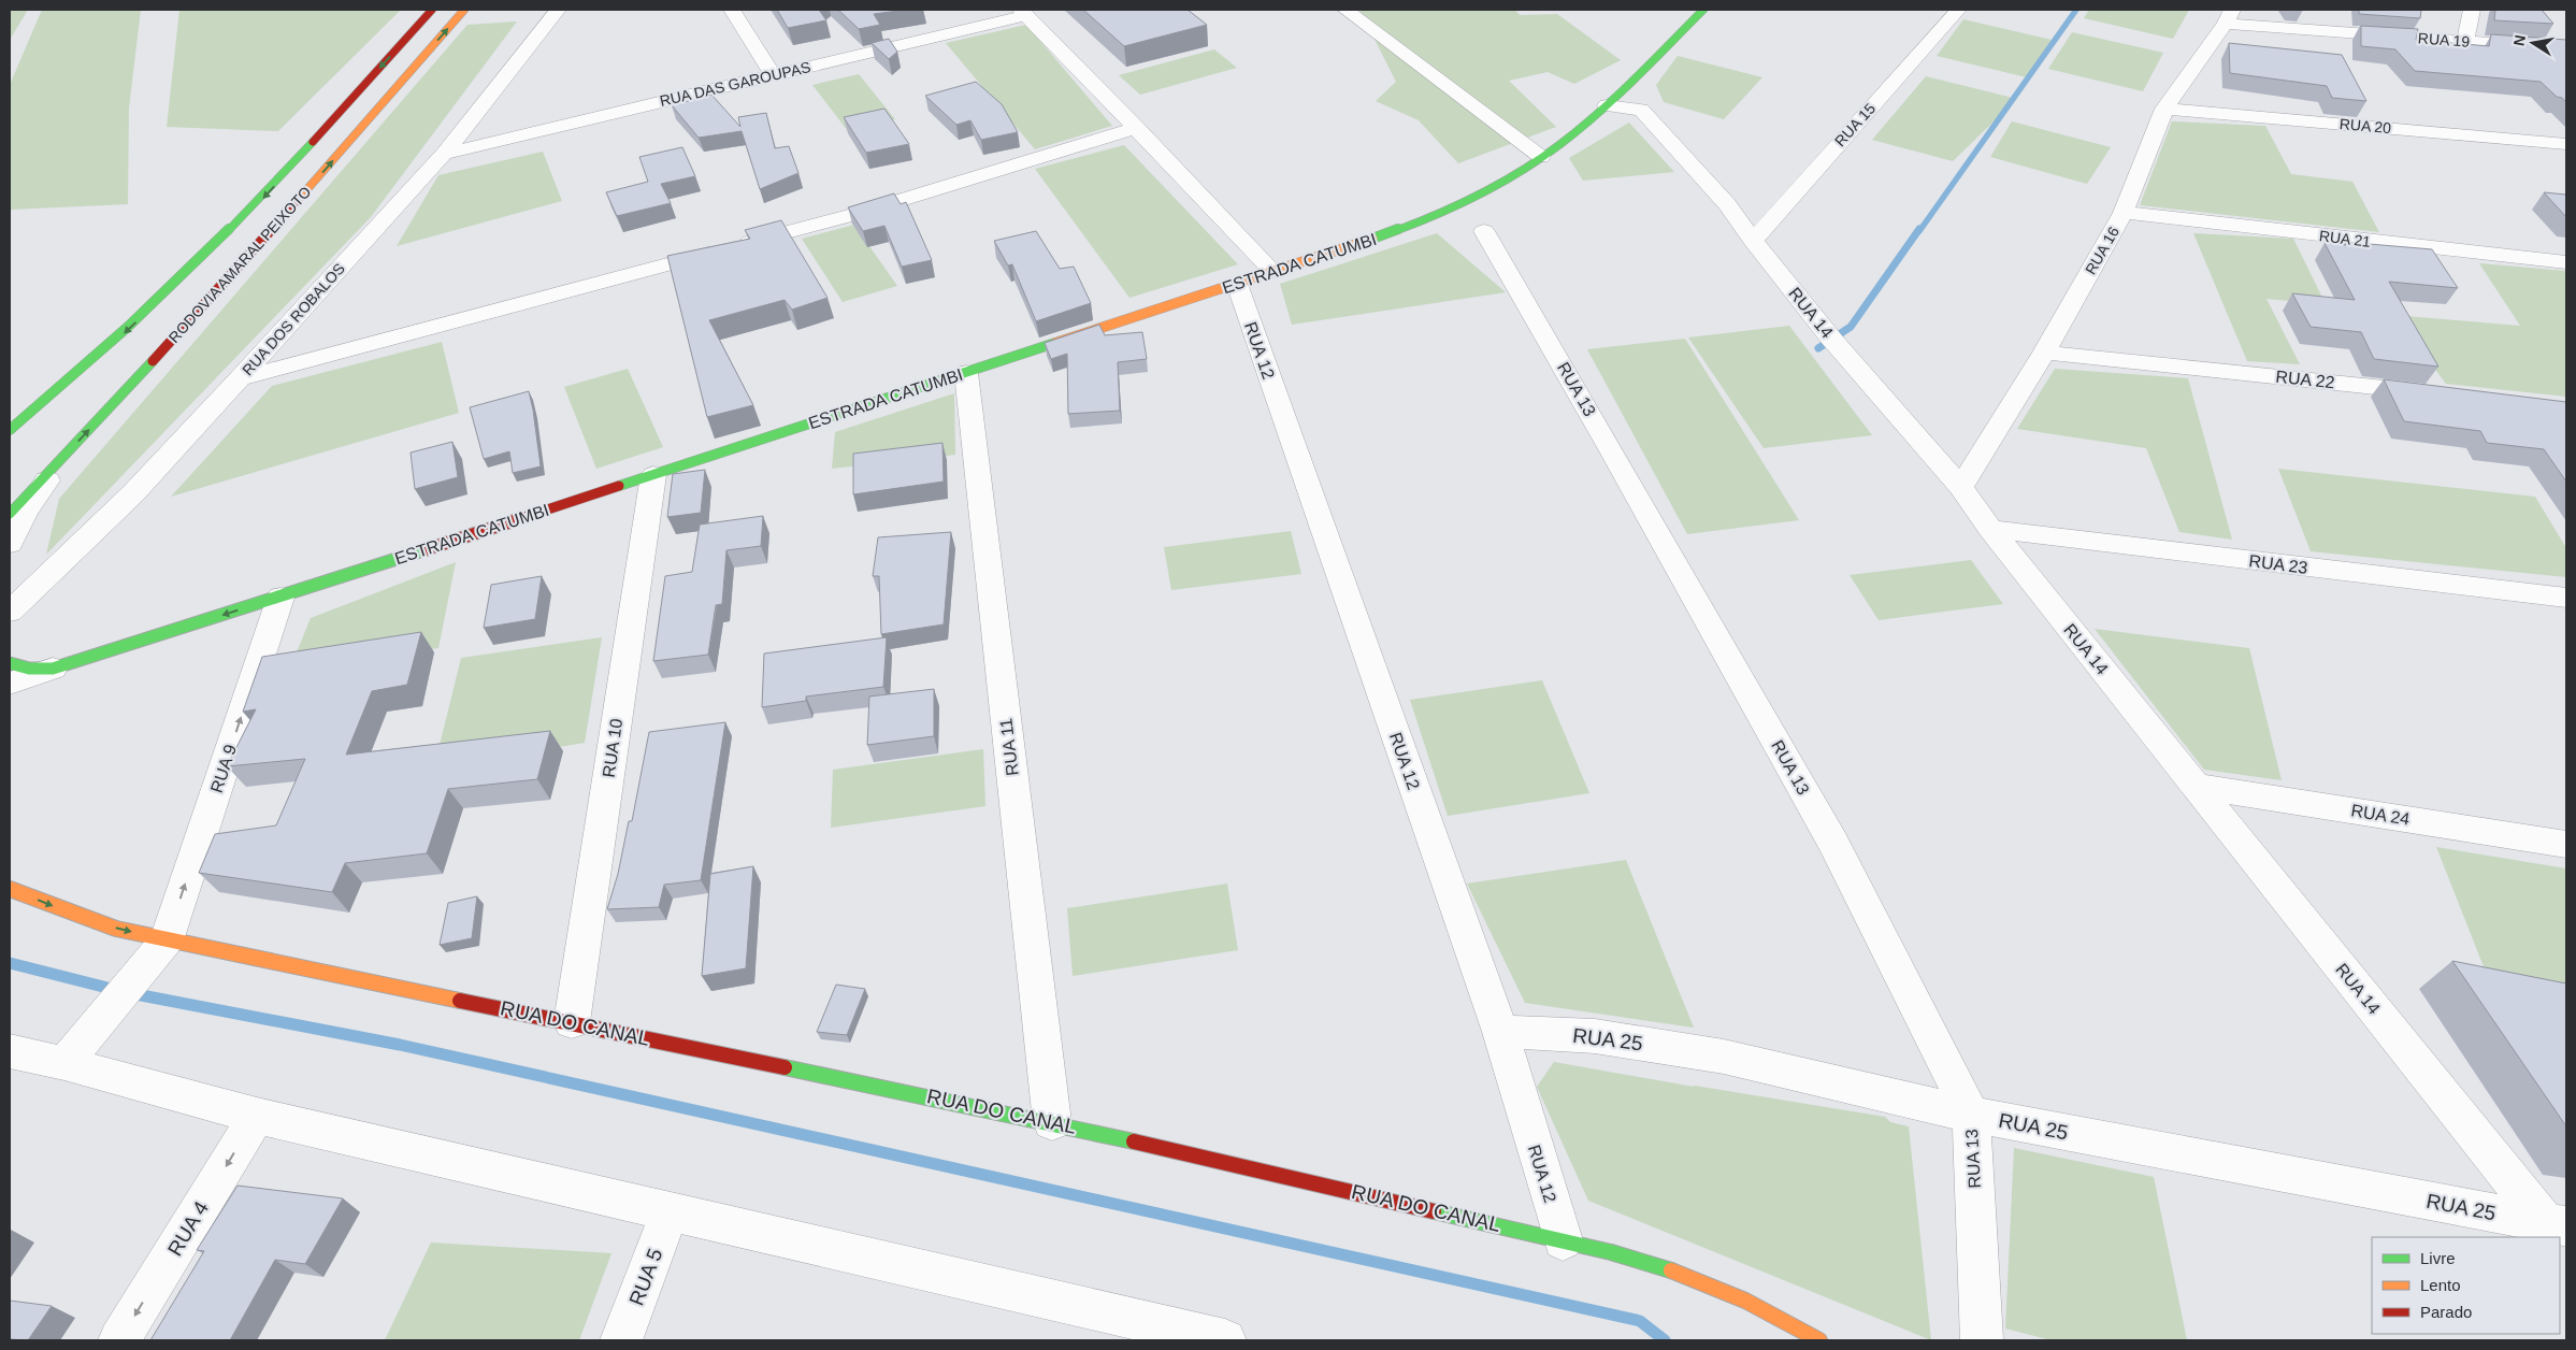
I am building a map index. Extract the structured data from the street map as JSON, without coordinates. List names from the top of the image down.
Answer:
{
  "streets": {
    "main road": ["ESTRADA CATUMBI", "RODOVIA AMARAL PEIXOTO", "RUA DO CANAL"],
    "street": [
      "RUA 19",
      "RUA DAS GAROUPAS",
      "RUA 15",
      "RUA 20",
      "RUA 21",
      "RUA 16",
      "RUA 14",
      "RUA DOS ROBALOS",
      "RUA 12",
      "RUA 22",
      "RUA 13",
      "RUA 23",
      "RUA 11",
      "RUA 10",
      "RUA 9",
      "RUA 24",
      "RUA 25",
      "RUA 4",
      "RUA 5"
    ]
  },
  "crossings": [
    ["RUA 19", "RUA 16"],
    ["RUA DAS GAROUPAS", "RUA DOS ROBALOS"],
    ["RUA 15", "RUA 14"],
    ["RUA 20", "RUA 16"],
    ["RUA 21", "RUA 16"],
    ["RUA 16", "RUA 14"],
    ["RUA 16", "RUA 22"],
    ["ESTRADA CATUMBI", "RUA 12"],
    ["ESTRADA CATUMBI", "RUA 11"],
    ["ESTRADA CATUMBI", "RUA 10"],
    ["ESTRADA CATUMBI", "RUA 9"],
    ["RUA 14", "RUA 23"],
    ["RUA 14", "RUA 24"],
    ["RUA 14", "RUA 25"],
    ["RUA 12", "RUA DO CANAL"],
    ["RUA 12", "RUA 25"],
    ["RUA 13", "RUA 25"],
    ["RUA 11", "RUA DO CANAL"],
    ["RUA 10", "RUA DO CANAL"],
    ["RUA 9", "RUA DO CANAL"]
  ],
  "one_way": ["RUA 9", "RUA 4"],
  "legend": ["Livre", "Lento", "Parado"],
  "north": "left"
}
